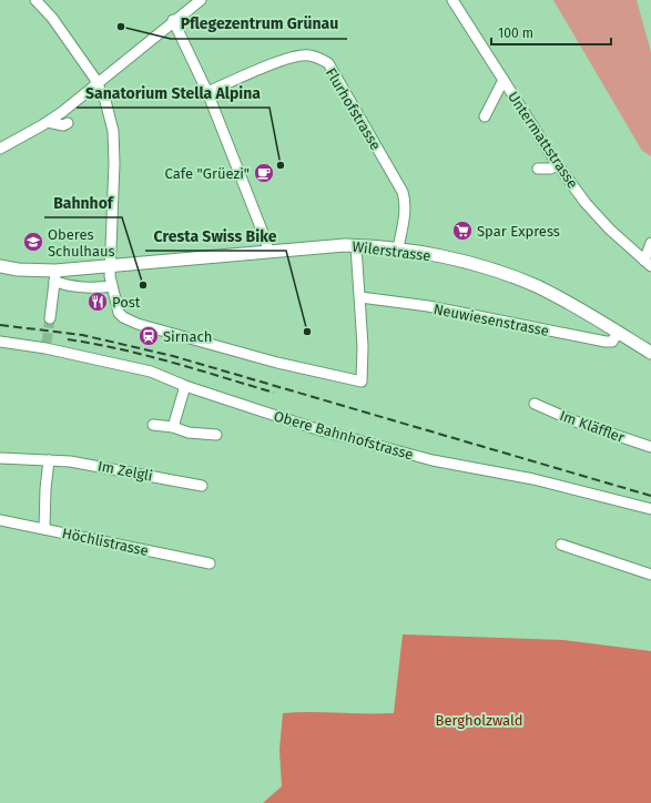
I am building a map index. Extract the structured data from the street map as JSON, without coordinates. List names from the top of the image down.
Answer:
{
  "streets": {
    "main road": ["Wilerstrasse"],
    "street": [
      "Flurhofstrasse",
      "Untermattstrasse",
      "Neuwiesenstrasse",
      "Im Kläffler",
      "Obere Bahnhofstrasse",
      "Im Zelgli",
      "Höchlistrasse"
    ]
  },
  "crossings": [
    ["Flurhofstrasse", "Wilerstrasse"],
    ["Wilerstrasse", "Neuwiesenstrasse"]
  ],
  "parks": ["Bergholzwald"],
  "places": {
    "other": [
      "Pflegezentrum Grünau",
      "Sanatorium Stella Alpina",
      "Bahnhof",
      "Cresta Swiss Bike"
    ],
    "cafe": ["Cafe \"Grüezi\""],
    "supermarket": ["Spar Express"],
    "school or university": ["Oberes Schulhaus"],
    "restaurant": ["Post"],
    "station": ["Sirnach"]
  },
  "scale_bar": "100 m"
}
